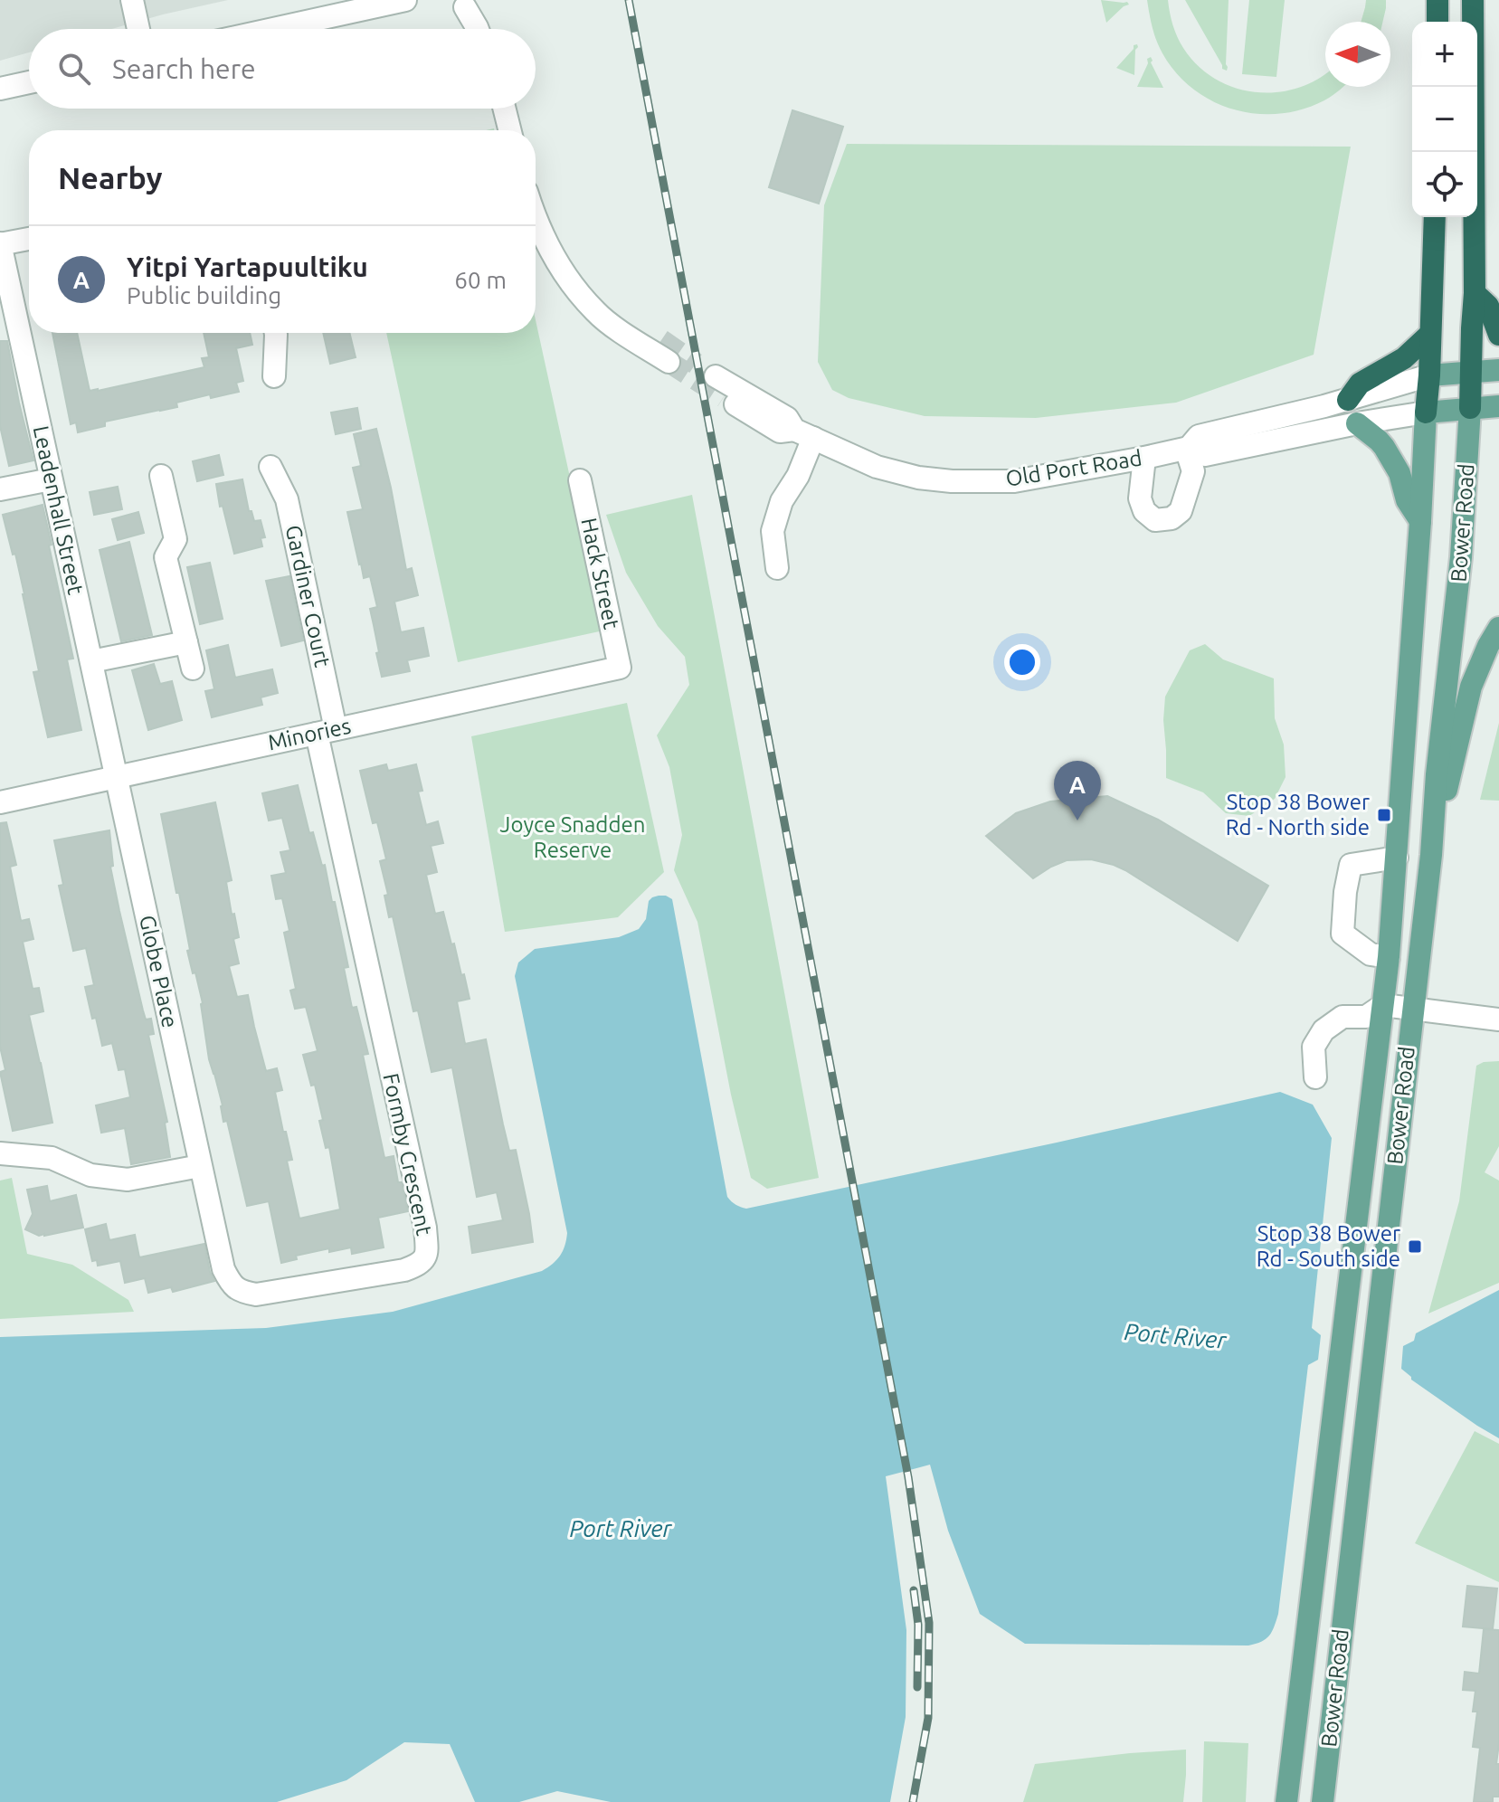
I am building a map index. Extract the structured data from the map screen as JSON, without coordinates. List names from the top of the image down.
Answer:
{
  "streets": {
    "main road": ["Old Port Road", "Bower Road"],
    "street": [
      "Leadenhall Street",
      "Hack Street",
      "Gardiner Court",
      "Minories",
      "Globe Place",
      "Formby Crescent"
    ]
  },
  "crossings": [
    ["Old Port Road", "Bower Road"],
    ["Leadenhall Street", "Minories"],
    ["Leadenhall Street", "Globe Place"],
    ["Hack Street", "Minories"],
    ["Gardiner Court", "Minories"],
    ["Gardiner Court", "Formby Crescent"],
    ["Minories", "Globe Place"],
    ["Minories", "Formby Crescent"],
    ["Globe Place", "Formby Crescent"]
  ],
  "water": ["Port River"],
  "parks": ["Joyce Snadden Reserve"],
  "places": {
    "transit": ["Stop 38 Bower Rd - North side", "Stop 38 Bower Rd - South side"]
  },
  "north": "left",
  "page": {
    "map_buttons": ["+", "−"],
    "search": "Search here",
    "heading": "Nearby",
    "list": [
      {
        "mark": "A",
        "name": "Yitpi Yartapuultiku",
        "note": "Public building",
        "value": "60 m"
      }
    ],
    "pins": "A"
  }
}
